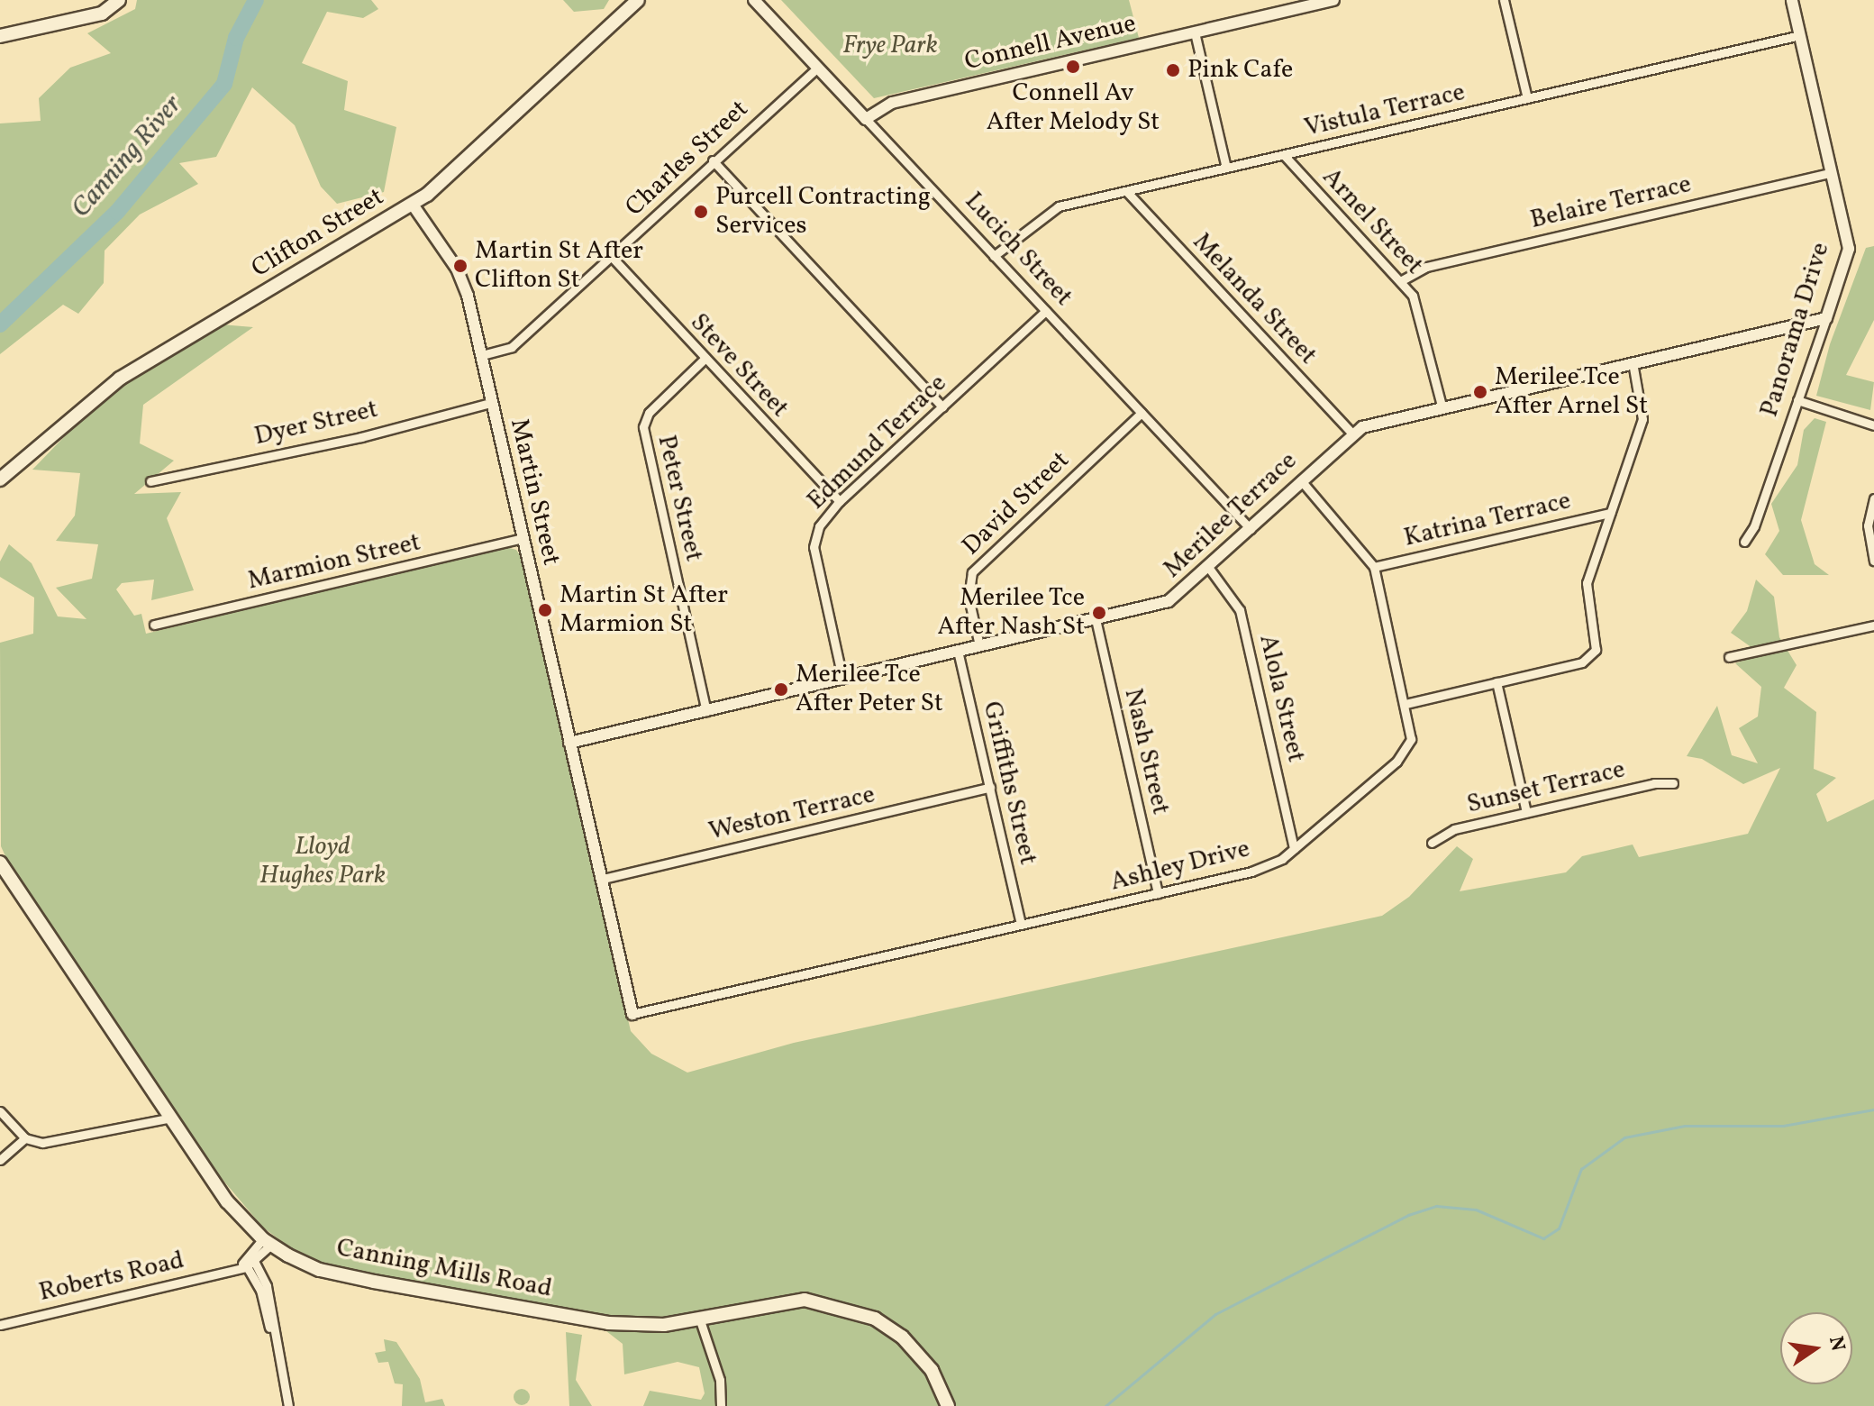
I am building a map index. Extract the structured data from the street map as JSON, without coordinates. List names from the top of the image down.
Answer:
{
  "streets": {
    "main road": ["Clifton Street", "Canning Mills Road"],
    "street": [
      "Connell Avenue",
      "Vistula Terrace",
      "Charles Street",
      "Belaire Terrace",
      "Arnel Street",
      "Lucich Street",
      "Melanda Street",
      "Panorama Drive",
      "Steve Street",
      "Dyer Street",
      "Edmund Terrace",
      "Martin Street",
      "Peter Street",
      "David Street",
      "Merilee Terrace",
      "Katrina Terrace",
      "Marmion Street",
      "Alola Street",
      "Nash Street",
      "Griffiths Street",
      "Sunset Terrace",
      "Weston Terrace",
      "Ashley Drive",
      "Roberts Road"
    ]
  },
  "crossings": [
    ["Connell Avenue", "Lucich Street"],
    ["Vistula Terrace", "Arnel Street"],
    ["Vistula Terrace", "Lucich Street"],
    ["Vistula Terrace", "Melanda Street"],
    ["Vistula Terrace", "Panorama Drive"],
    ["Charles Street", "Lucich Street"],
    ["Charles Street", "Steve Street"],
    ["Charles Street", "Martin Street"],
    ["Belaire Terrace", "Arnel Street"],
    ["Belaire Terrace", "Panorama Drive"],
    ["Arnel Street", "Merilee Terrace"],
    ["Clifton Street", "Martin Street"],
    ["Lucich Street", "Edmund Terrace"],
    ["Lucich Street", "David Street"],
    ["Lucich Street", "Merilee Terrace"],
    ["Melanda Street", "Merilee Terrace"],
    ["Panorama Drive", "Merilee Terrace"],
    ["Steve Street", "Edmund Terrace"],
    ["Steve Street", "Peter Street"],
    ["Dyer Street", "Martin Street"],
    ["Edmund Terrace", "Merilee Terrace"],
    ["Martin Street", "Merilee Terrace"],
    ["Martin Street", "Marmion Street"],
    ["Martin Street", "Weston Terrace"],
    ["Martin Street", "Ashley Drive"],
    ["Peter Street", "Merilee Terrace"],
    ["David Street", "Merilee Terrace"],
    ["Merilee Terrace", "Alola Street"],
    ["Merilee Terrace", "Nash Street"],
    ["Merilee Terrace", "Griffiths Street"],
    ["Merilee Terrace", "Ashley Drive"],
    ["Katrina Terrace", "Ashley Drive"],
    ["Alola Street", "Ashley Drive"],
    ["Nash Street", "Ashley Drive"],
    ["Griffiths Street", "Weston Terrace"],
    ["Griffiths Street", "Ashley Drive"],
    ["Canning Mills Road", "Roberts Road"]
  ],
  "water": ["Canning River"],
  "parks": ["Frye Park", "Lloyd Hughes Park"],
  "places": [
    "Connell Av After Melody St",
    "Pink Cafe",
    "Purcell Contracting Services",
    "Martin St After Clifton St",
    "Merilee Tce After Arnel St",
    "Martin St After Marmion St",
    "Merilee Tce After Nash St",
    "Merilee Tce After Peter St"
  ],
  "north": "right"
}
